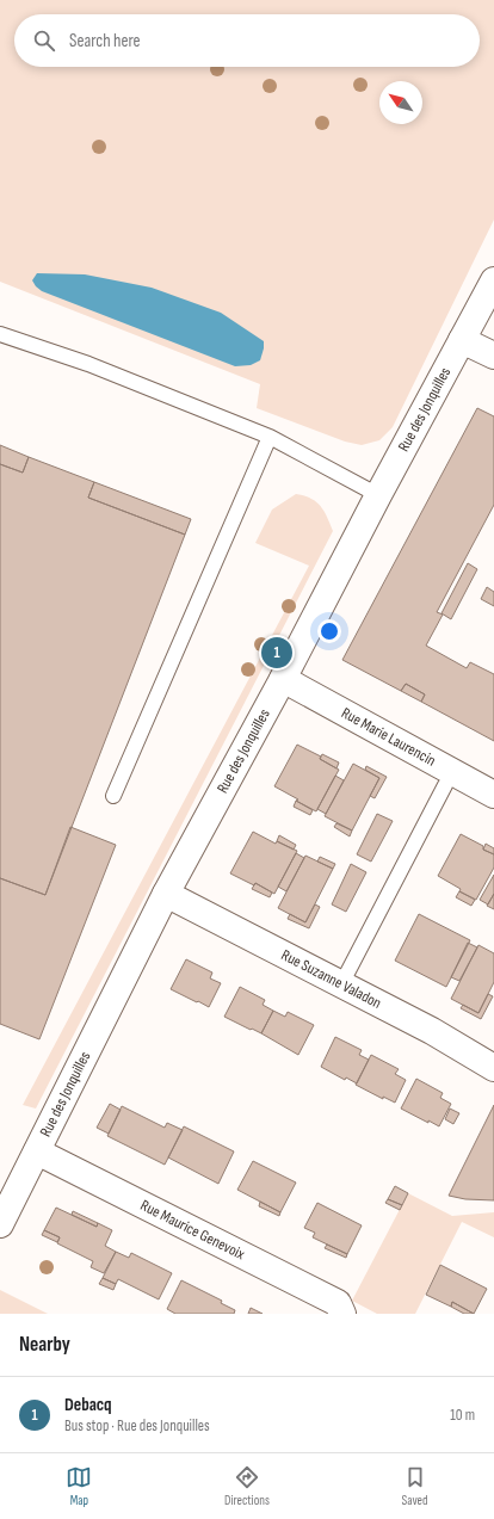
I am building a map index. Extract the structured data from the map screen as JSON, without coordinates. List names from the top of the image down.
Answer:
{
  "streets": {
    "street": [
      "Rue des Jonquilles",
      "Rue Marie Laurencin",
      "Rue Suzanne Valadon",
      "Rue Maurice Genevoix"
    ]
  },
  "crossings": [
    ["Rue des Jonquilles", "Rue Marie Laurencin"],
    ["Rue des Jonquilles", "Rue Suzanne Valadon"],
    ["Rue des Jonquilles", "Rue Maurice Genevoix"]
  ],
  "north": "top left",
  "page": {
    "search": "Search here",
    "pins": "1",
    "heading": "Nearby",
    "list": [
      {
        "mark": "1",
        "name": "Debacq",
        "note": "Bus stop · Rue des Jonquilles",
        "value": "10 m"
      }
    ],
    "nav": ["Map", "Directions", "Saved"]
  }
}
